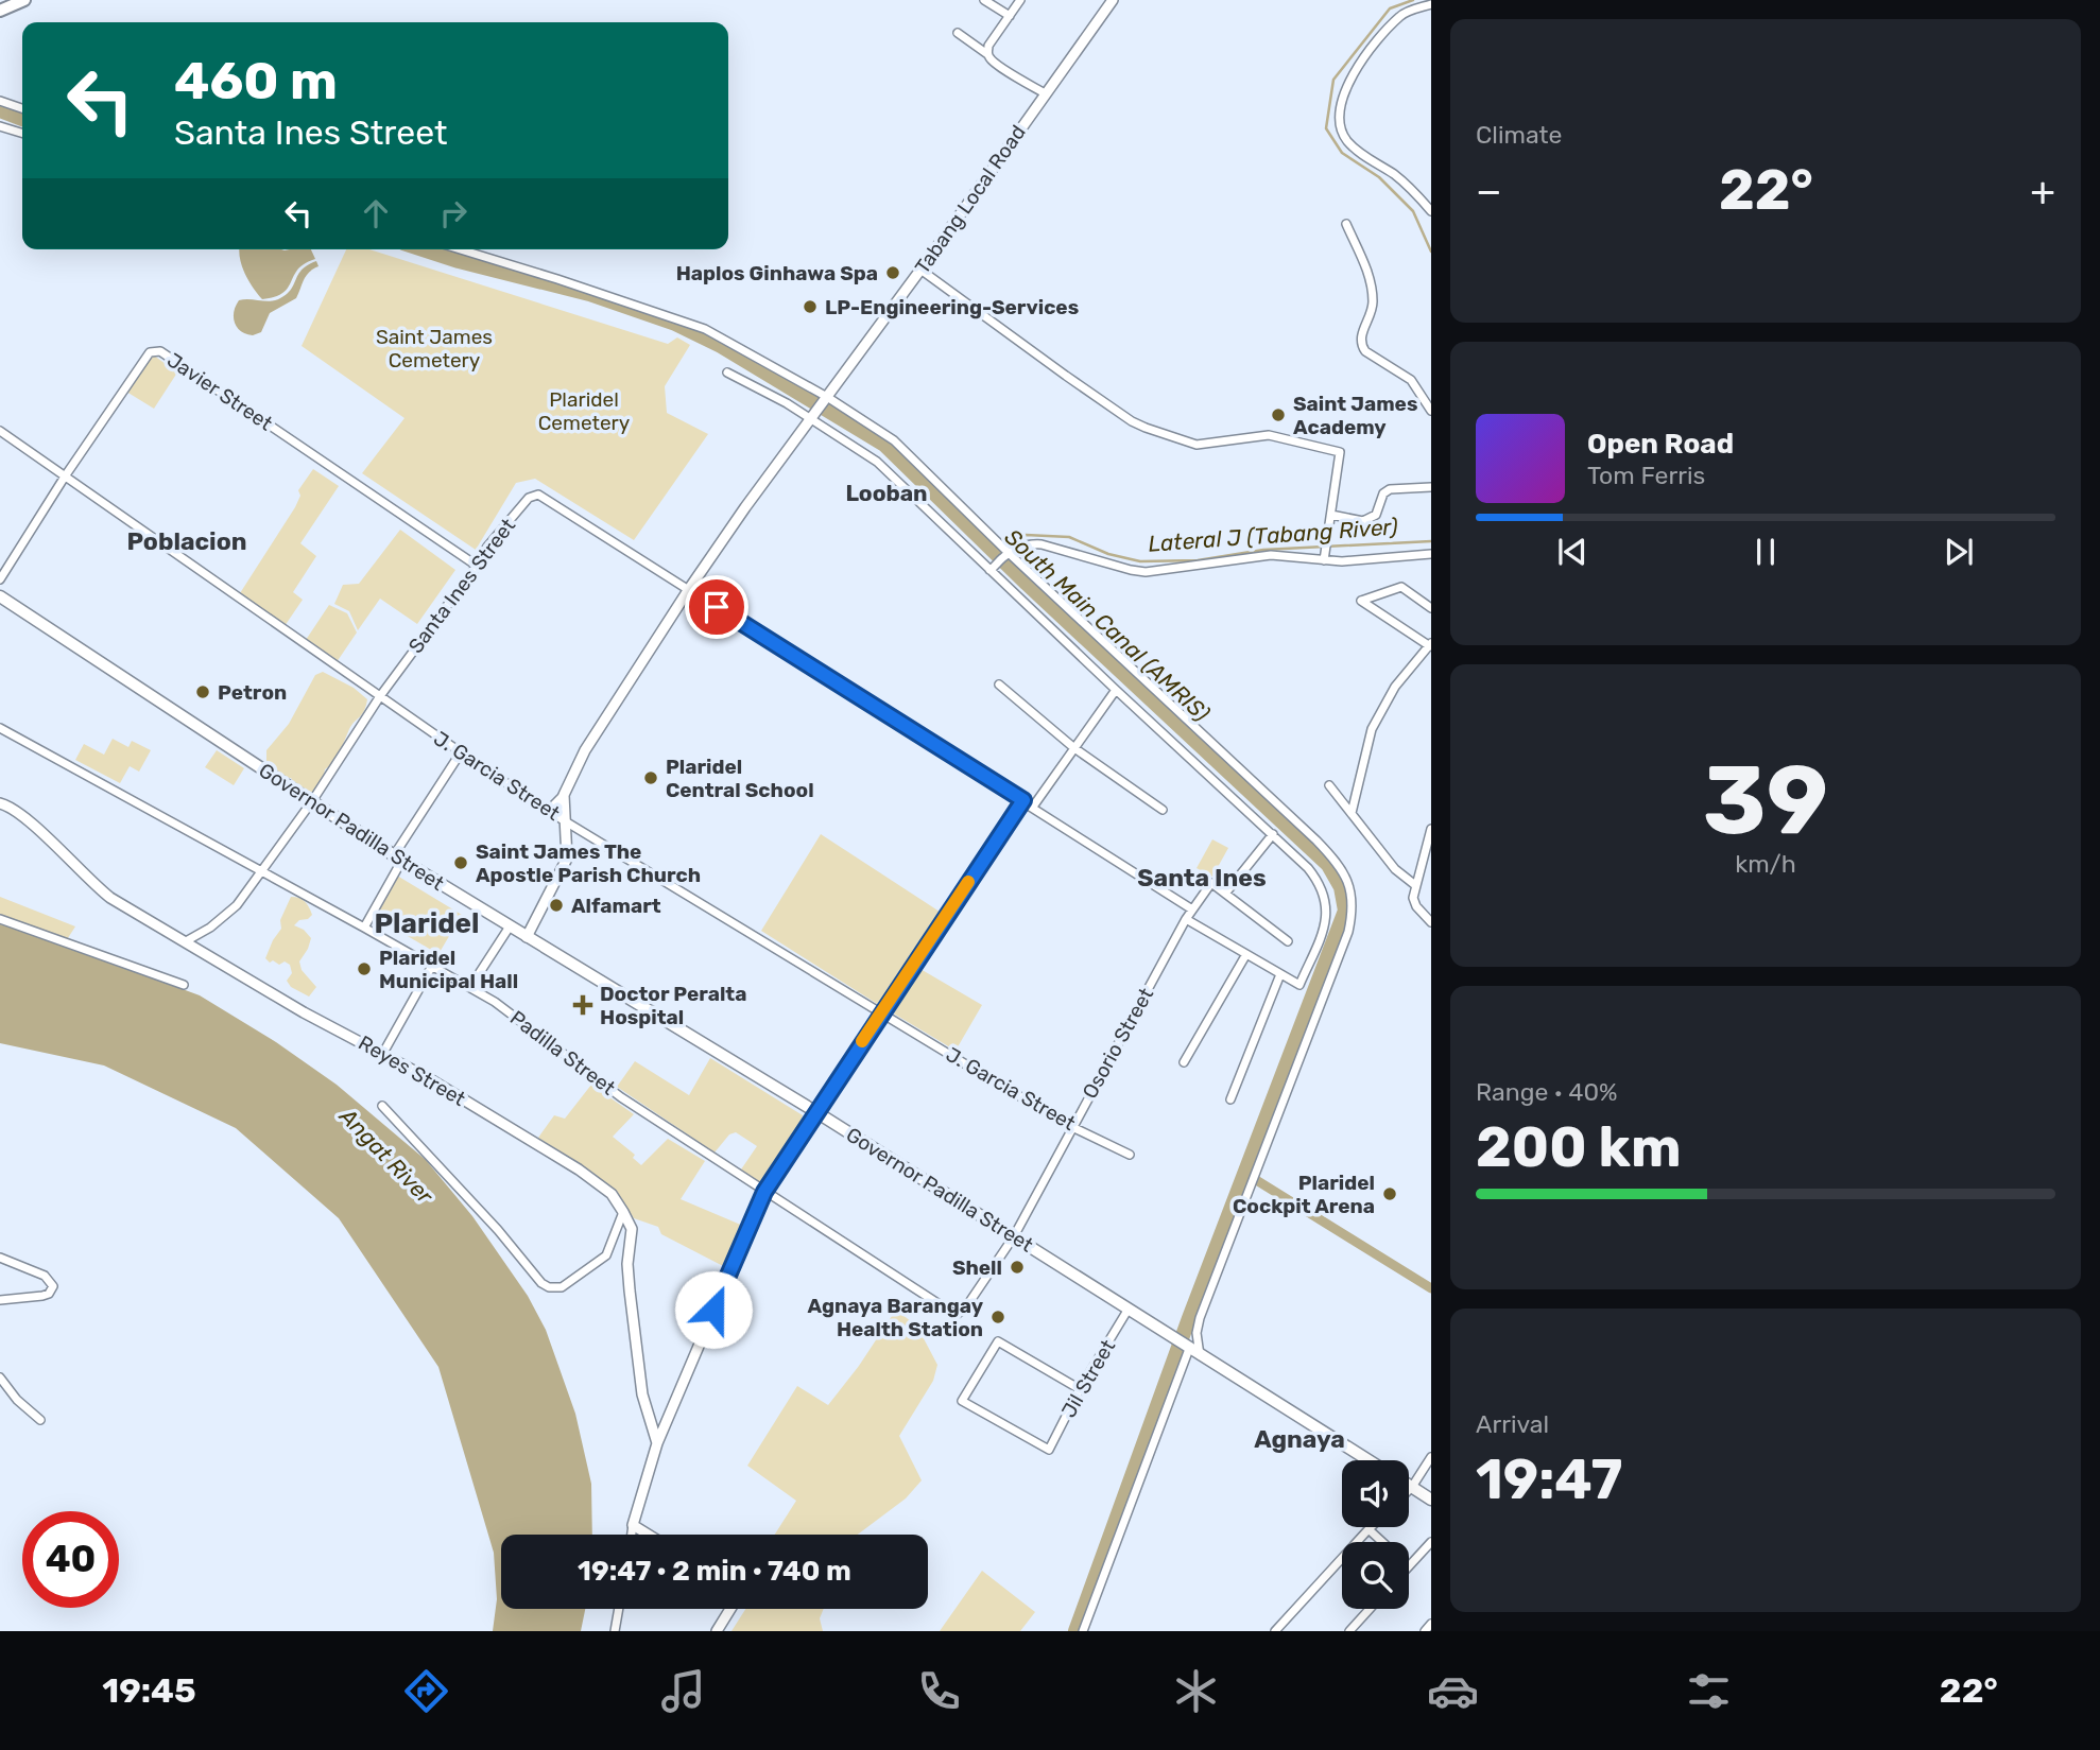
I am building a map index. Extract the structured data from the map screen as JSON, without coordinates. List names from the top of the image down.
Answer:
{
  "streets": {
    "main road": ["Governor Padilla Street"],
    "street": [
      "Tabang Local Road",
      "Javier Street",
      "Santa Ines Street",
      "J. Garcia Street",
      "Osorio Street",
      "Padilla Street",
      "Reyes Street",
      "Jil Street"
    ]
  },
  "crossings": [
    ["Tabang Local Road", "Santa Ines Street"],
    ["Javier Street", "Santa Ines Street"],
    ["Javier Street", "J. Garcia Street"],
    ["Santa Ines Street", "J. Garcia Street"],
    ["Santa Ines Street", "Governor Padilla Street"],
    ["Santa Ines Street", "Osorio Street"],
    ["Santa Ines Street", "Padilla Street"],
    ["Santa Ines Street", "Reyes Street"],
    ["J. Garcia Street", "Osorio Street"],
    ["Governor Padilla Street", "Osorio Street"],
    ["Governor Padilla Street", "Jil Street"],
    ["Osorio Street", "Padilla Street"]
  ],
  "districts": [
    "Looban",
    "Poblacion",
    "Santa Ines",
    "Plaridel",
    "Agnaya"
  ],
  "water": ["Lateral J (Tabang River)", "South Main Canal (AMRIS)", "Angat River"],
  "parks": ["Saint James Cemetery", "Plaridel Cemetery"],
  "places": {
    "other": [
      "Haplos Ginhawa Spa",
      "LP-Engineering-Services",
      "Saint James Academy",
      "Petron",
      "Plaridel Central School",
      "Saint James The Apostle Parish Church",
      "Alfamart",
      "Plaridel Municipal Hall",
      "Plaridel Cockpit Arena",
      "Shell",
      "Agnaya Barangay Health Station"
    ],
    "health": ["Doctor Peralta Hospital"]
  },
  "page": {
    "tile": [
      "Climate",
      ["39", "km/h"],
      ["Range · 40%", "200 km"],
      ["Arrival", "19:47"]
    ],
    "turn": ["460 m", "Santa Ines Street"],
    "heat": ["−", "22°", "+"],
    "song": ["Open Road", "Tom Ferris"],
    "limit": "40",
    "trip": "19:47 · 2 min · 740 m",
    "tabs": ["19:45", "22°"]
  }
}
